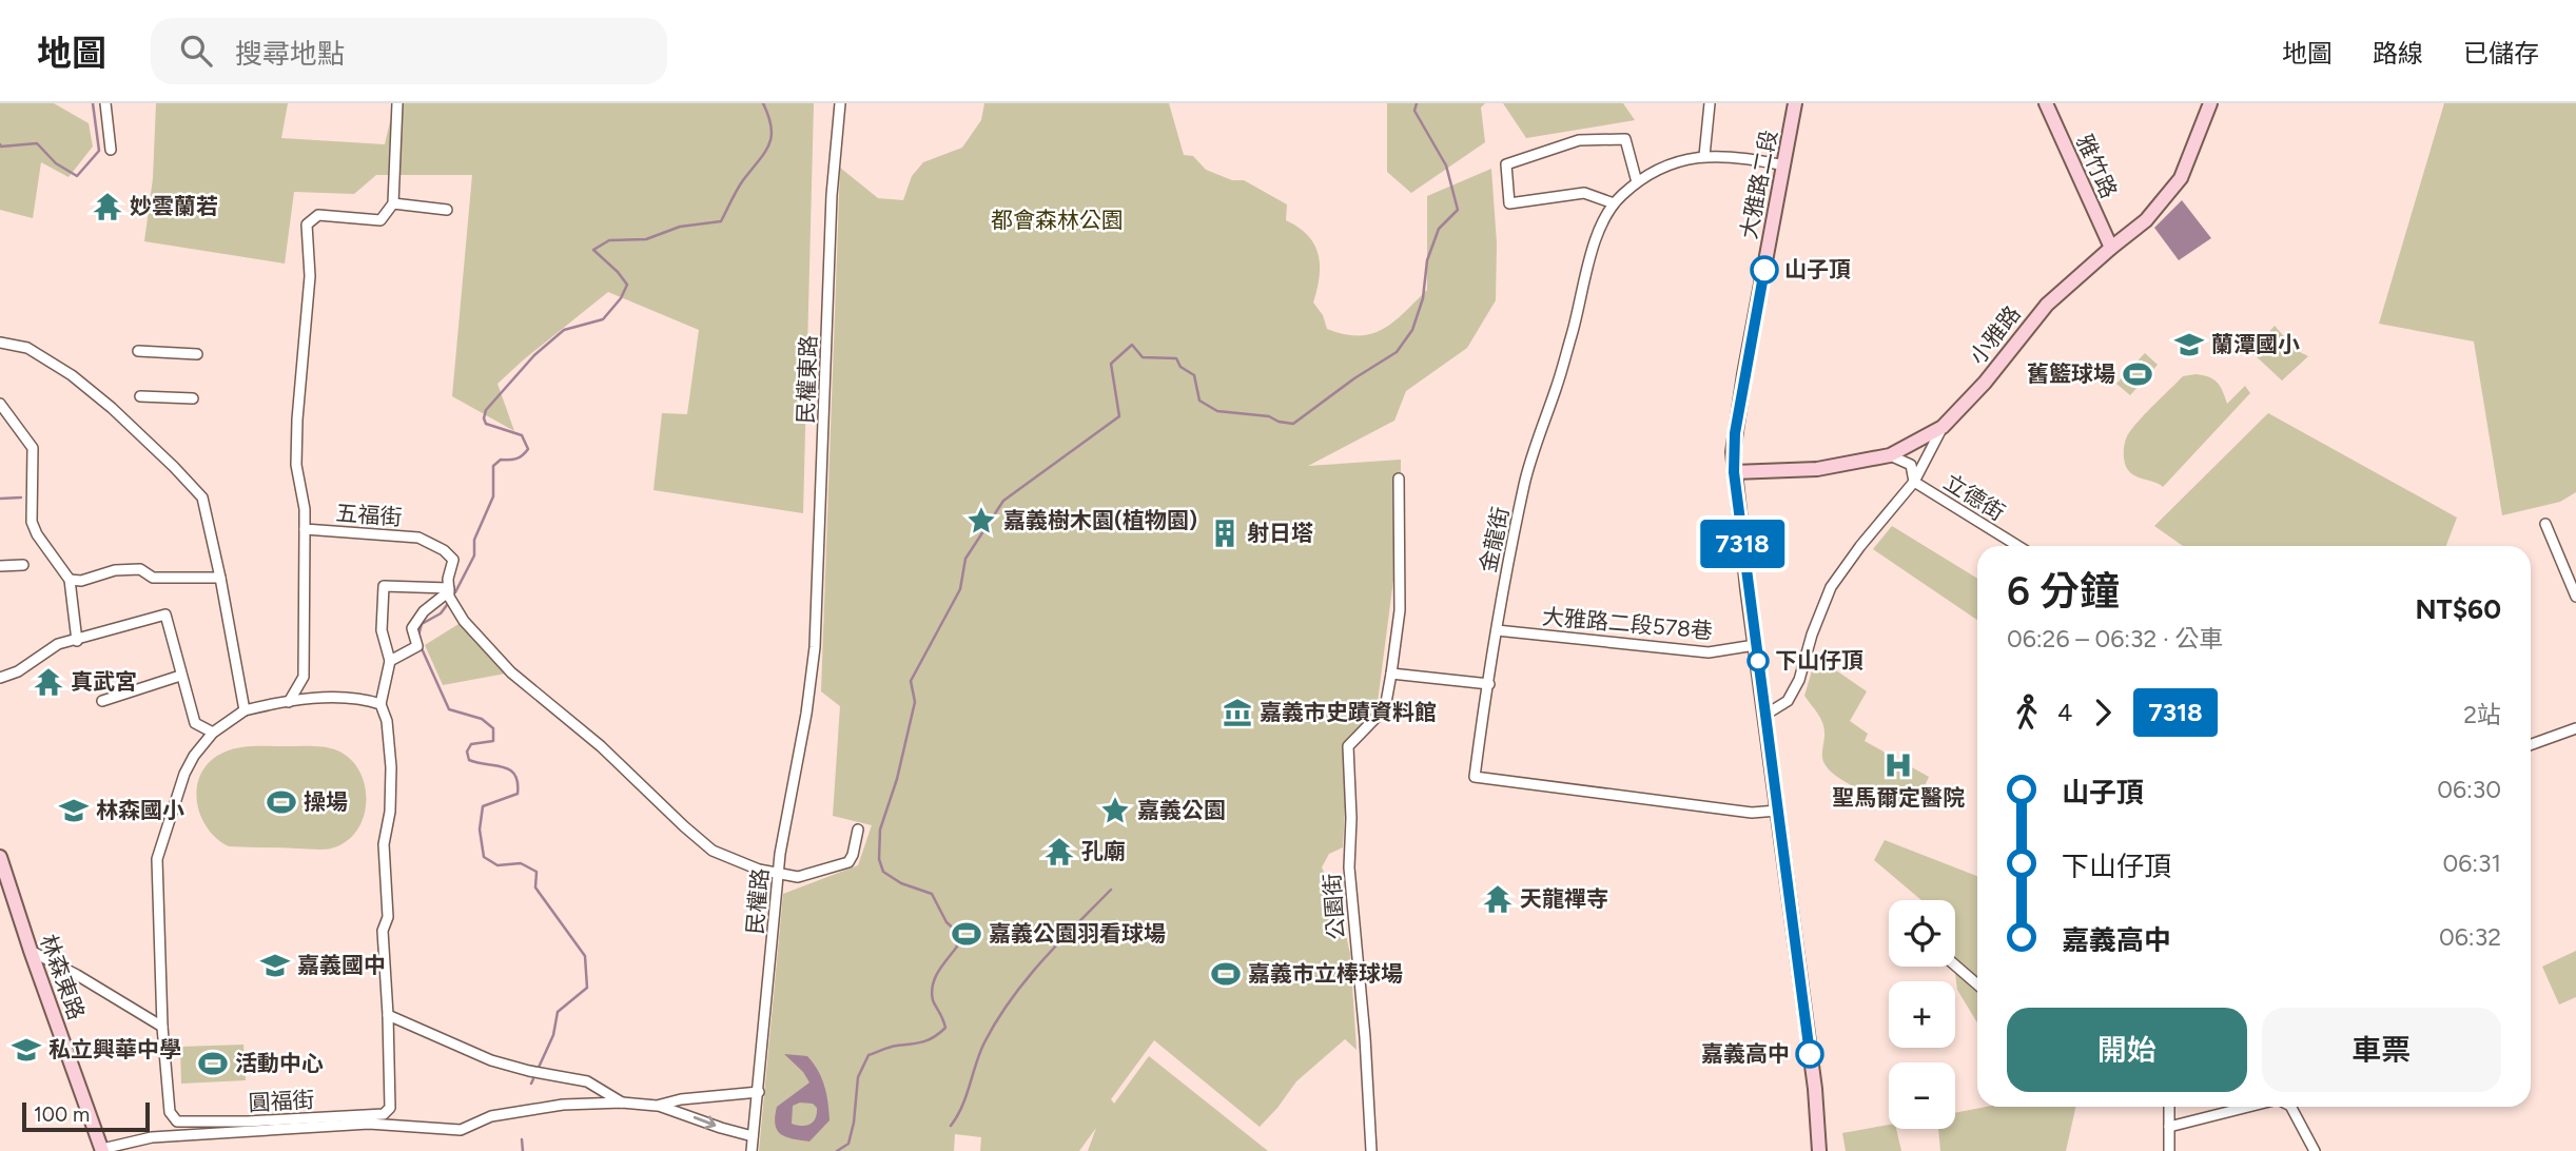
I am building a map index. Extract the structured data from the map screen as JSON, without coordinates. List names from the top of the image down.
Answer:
{
  "streets": {
    "main road": [
      "雅竹路",
      "大雅路二段",
      "小雅路",
      "林森東路"
    ],
    "street": [
      "民權東路",
      "立德街",
      "五福街",
      "金龍街",
      "大雅路二段578巷",
      "民權路",
      "公園街",
      "圓福街"
    ]
  },
  "crossings": [
    ["雅竹路", "小雅路"],
    ["大雅路二段", "小雅路"],
    ["大雅路二段", "金龍街"],
    ["大雅路二段", "大雅路二段578巷"],
    ["小雅路", "立德街"],
    ["民權東路", "民權路"],
    ["五福街", "民權路"],
    ["金龍街", "大雅路二段578巷"],
    ["民權路", "圓福街"],
    ["林森東路", "圓福街"]
  ],
  "parks": ["都會森林公園"],
  "places": {
    "temple": [
      "妙雲蘭若",
      "真武宮",
      "孔廟",
      "天龍禪寺"
    ],
    "other": ["山子頂", "下山仔頂", "嘉義高中"],
    "school or university": [
      "蘭潭國小",
      "林森國小",
      "嘉義國中",
      "私立興華中學"
    ],
    "sports": [
      "舊籃球場",
      "操場",
      "嘉義公園羽看球場",
      "嘉義市立棒球場",
      "活動中心"
    ],
    "place": ["嘉義樹木園(植物園)", "嘉義公園"],
    "building": ["射日塔"],
    "museum": ["嘉義市史蹟資料館"],
    "hospital": ["聖馬爾定醫院"]
  },
  "lines": ["bus line 7318"],
  "scale_bar": "100 m",
  "page": {
    "header": "地圖",
    "search": "搜尋地點",
    "nav": ["地圖", "路線", "已儲存"],
    "on_map": "7318",
    "heading": ["6 分鐘", "06:26 – 06:32 · 公車", "NT$60"],
    "legs": ["4", "7318", "2站"],
    "list": [
      {
        "name": "山子頂",
        "value": "06:30"
      },
      {
        "name": "下山仔頂",
        "value": "06:31"
      },
      {
        "name": "嘉義高中",
        "value": "06:32"
      }
    ],
    "map_buttons": ["+", "−"],
    "buttons": ["開始", "車票"],
    "scale": "100 m"
  }
}
